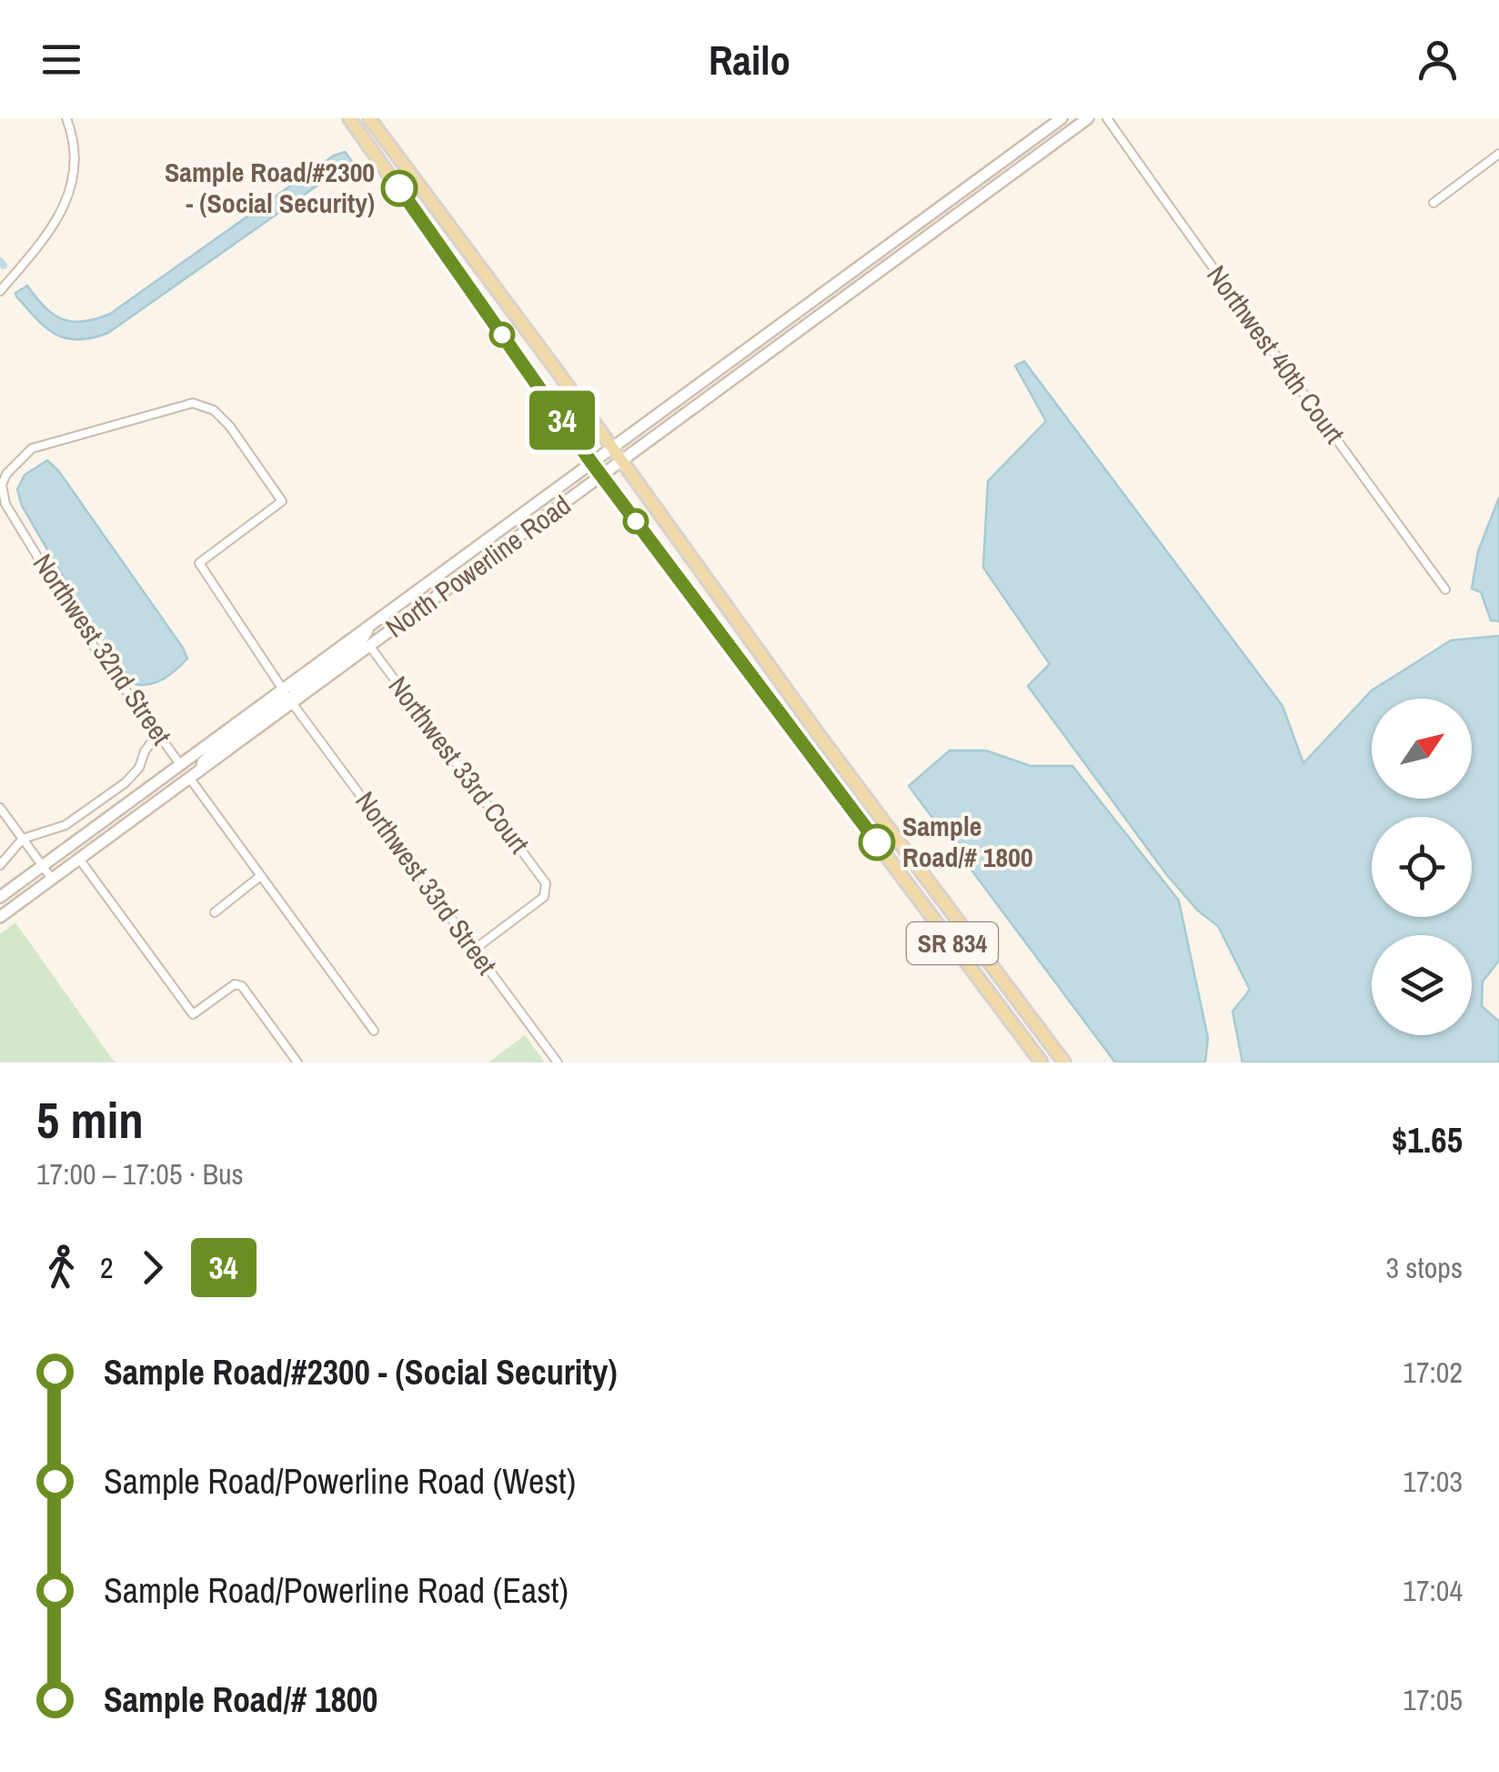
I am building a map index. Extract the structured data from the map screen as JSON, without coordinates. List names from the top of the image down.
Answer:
{
  "streets": {
    "main road": ["North Powerline Road", "SR 834"],
    "street": [
      "Northwest 40th Court",
      "Northwest 32nd Street",
      "Northwest 33rd Court",
      "Northwest 33rd Street"
    ]
  },
  "crossings": [
    ["North Powerline Road", "Northwest 32nd Street"],
    ["North Powerline Road", "Northwest 33rd Court"],
    ["North Powerline Road", "Northwest 33rd Street"],
    ["North Powerline Road", "SR 834"],
    ["Northwest 33rd Court", "Northwest 33rd Street"]
  ],
  "places": ["Sample Road/#2300 - (Social Security)", "Sample Road/# 1800"],
  "lines": ["bus line 34"],
  "north": "top right",
  "page": {
    "header": "Railo",
    "on_map": "34",
    "heading": ["5 min", "17:00 – 17:05 · Bus", "$1.65"],
    "legs": ["2", "34", "3 stops"],
    "list": [
      {
        "name": "Sample Road/#2300 - (Social Security)",
        "value": "17:02"
      },
      {
        "name": "Sample Road/Powerline Road (West)",
        "value": "17:03"
      },
      {
        "name": "Sample Road/Powerline Road (East)",
        "value": "17:04"
      },
      {
        "name": "Sample Road/# 1800",
        "value": "17:05"
      }
    ]
  }
}
